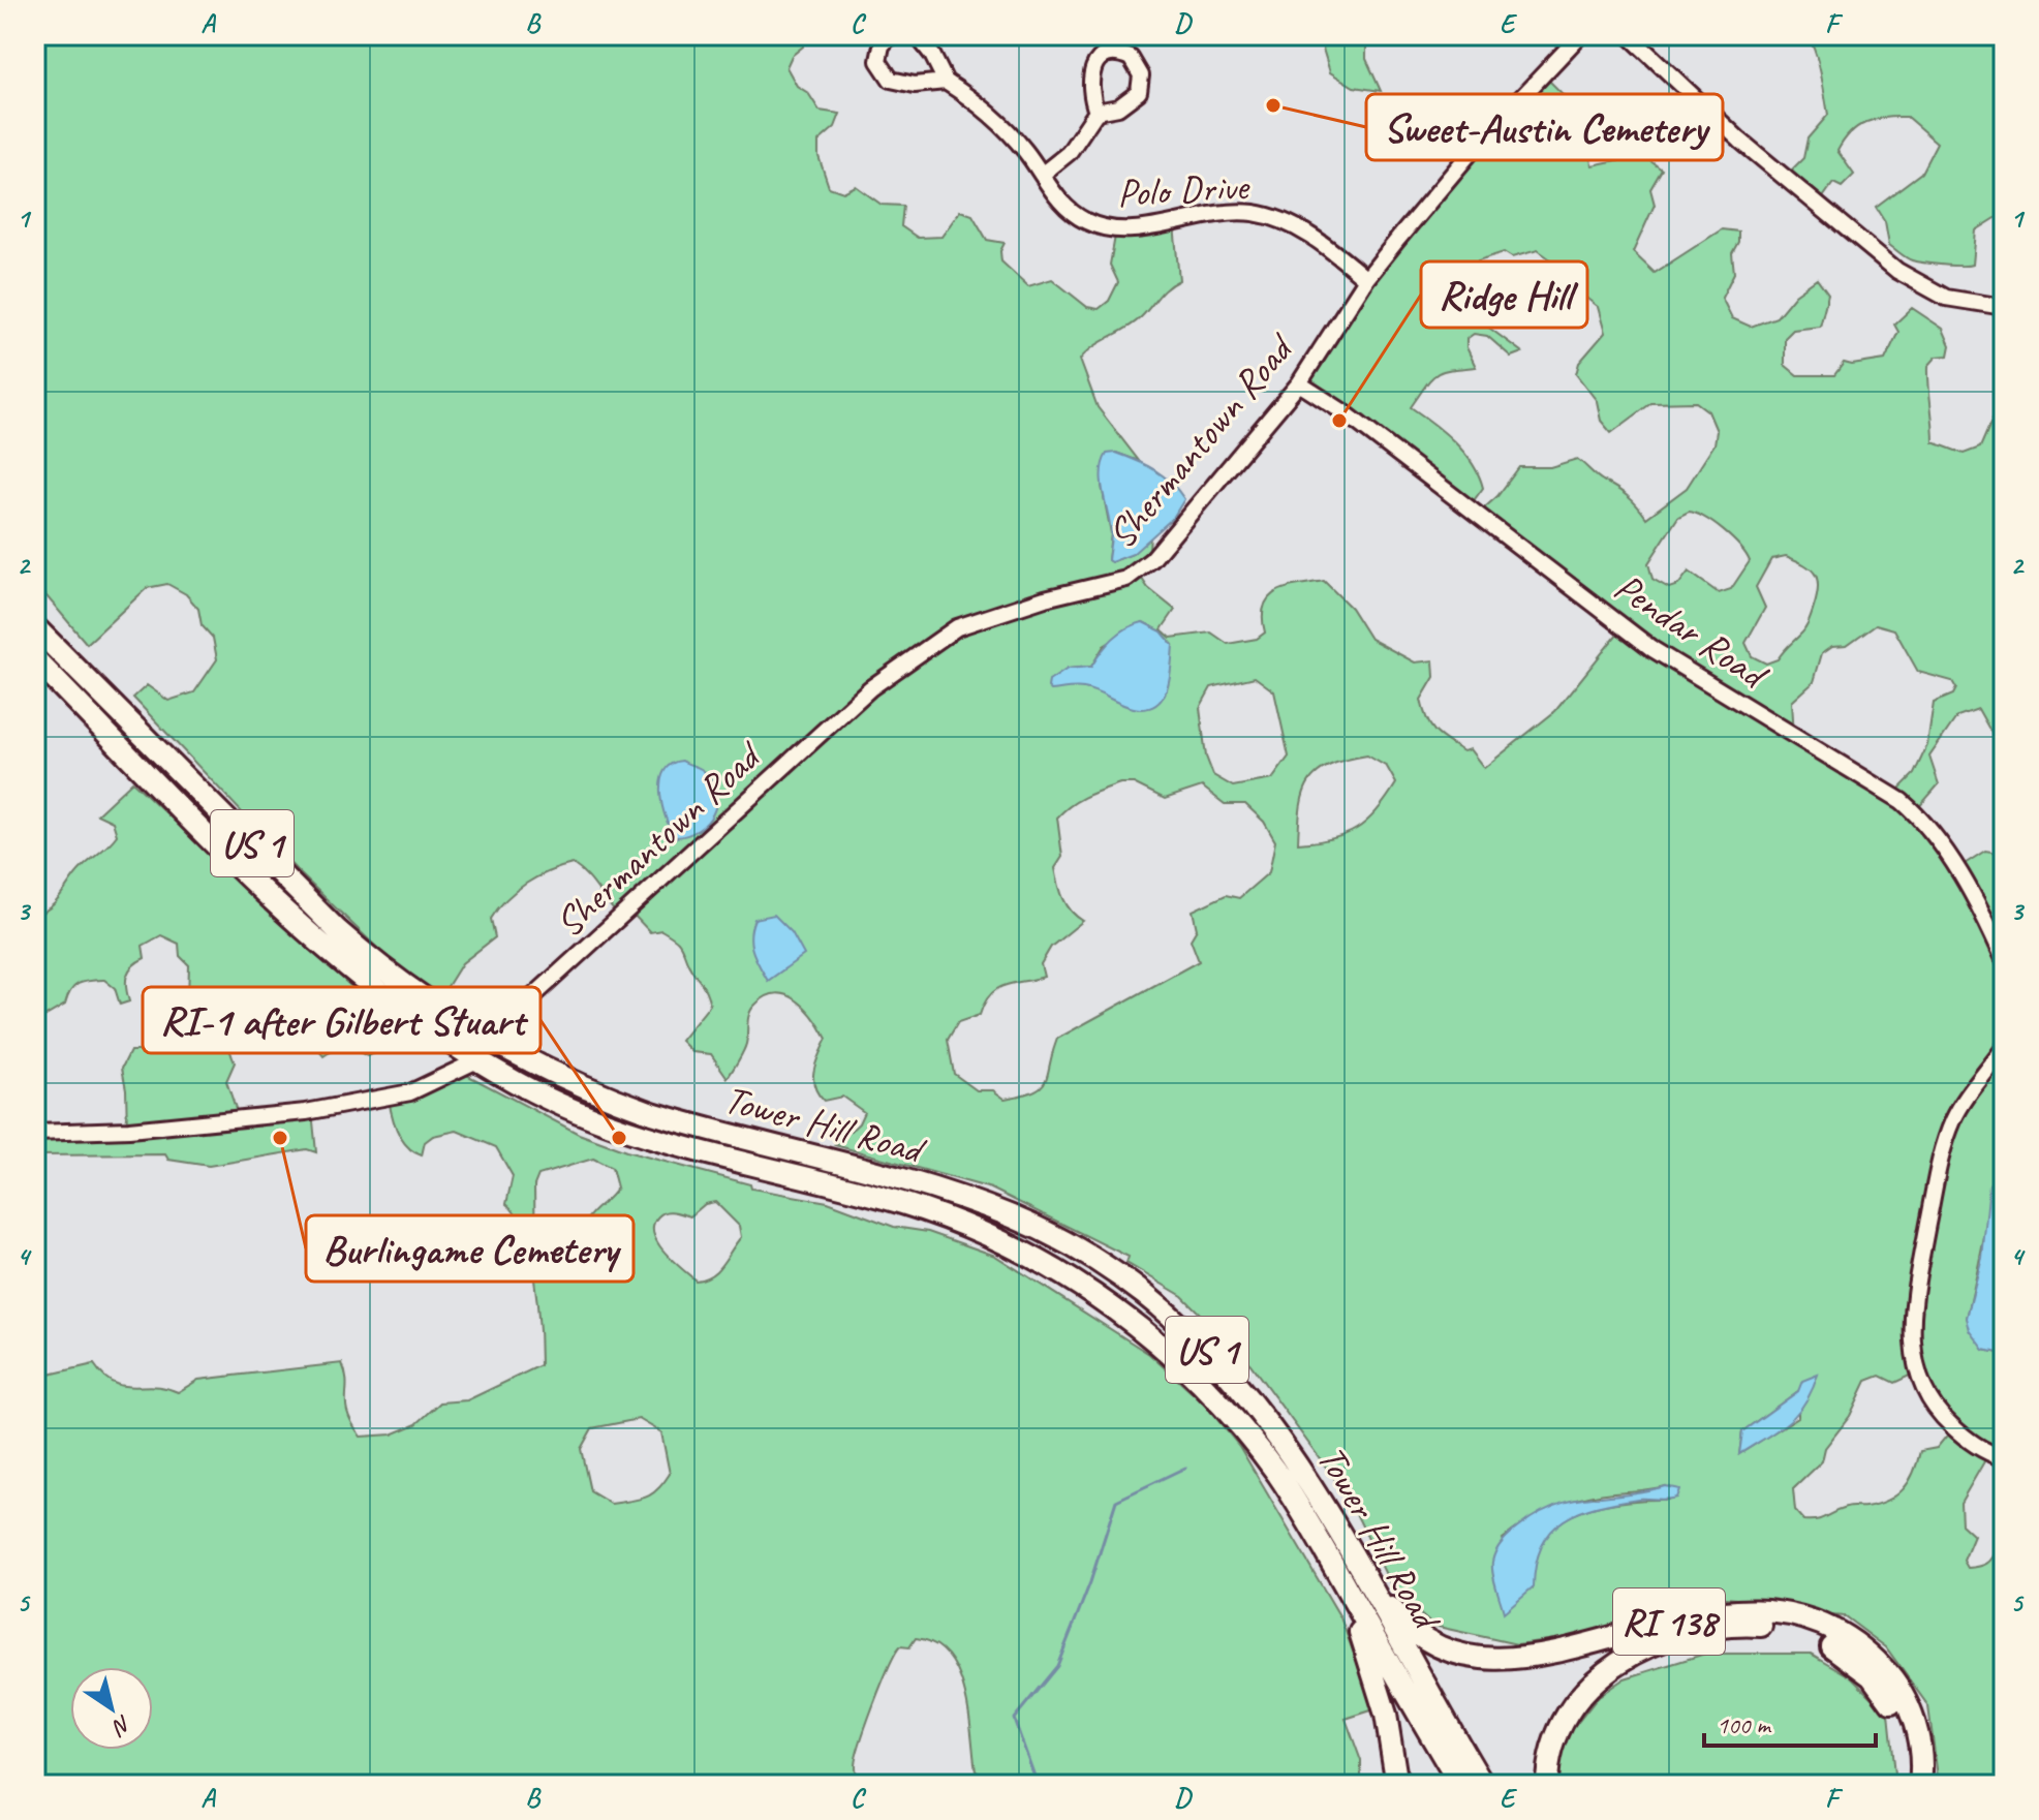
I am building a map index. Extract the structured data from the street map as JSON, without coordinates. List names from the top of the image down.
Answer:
{
  "streets": {
    "highway": ["US 1", "Tower Hill Road", "RI 138"],
    "street": ["Polo Drive", "Shermantown Road", "Pendar Road"]
  },
  "crossings": [
    ["Polo Drive", "Shermantown Road"],
    ["Shermantown Road", "Pendar Road"],
    ["Shermantown Road", "Tower Hill Road"],
    ["Tower Hill Road", "RI 138"]
  ],
  "places": [
    "Sweet-Austin Cemetery",
    "Ridge Hill",
    "Burlingame Cemetery",
    "RI-1 after Gilbert Stuart"
  ],
  "scale_bar": "100 m",
  "north": "bottom right",
  "grid": {
    "columns": [
      "A",
      "B",
      "C",
      "D",
      "E",
      "F"
    ],
    "rows": [
      "1",
      "2",
      "3",
      "4",
      "5"
    ]
  }
}
